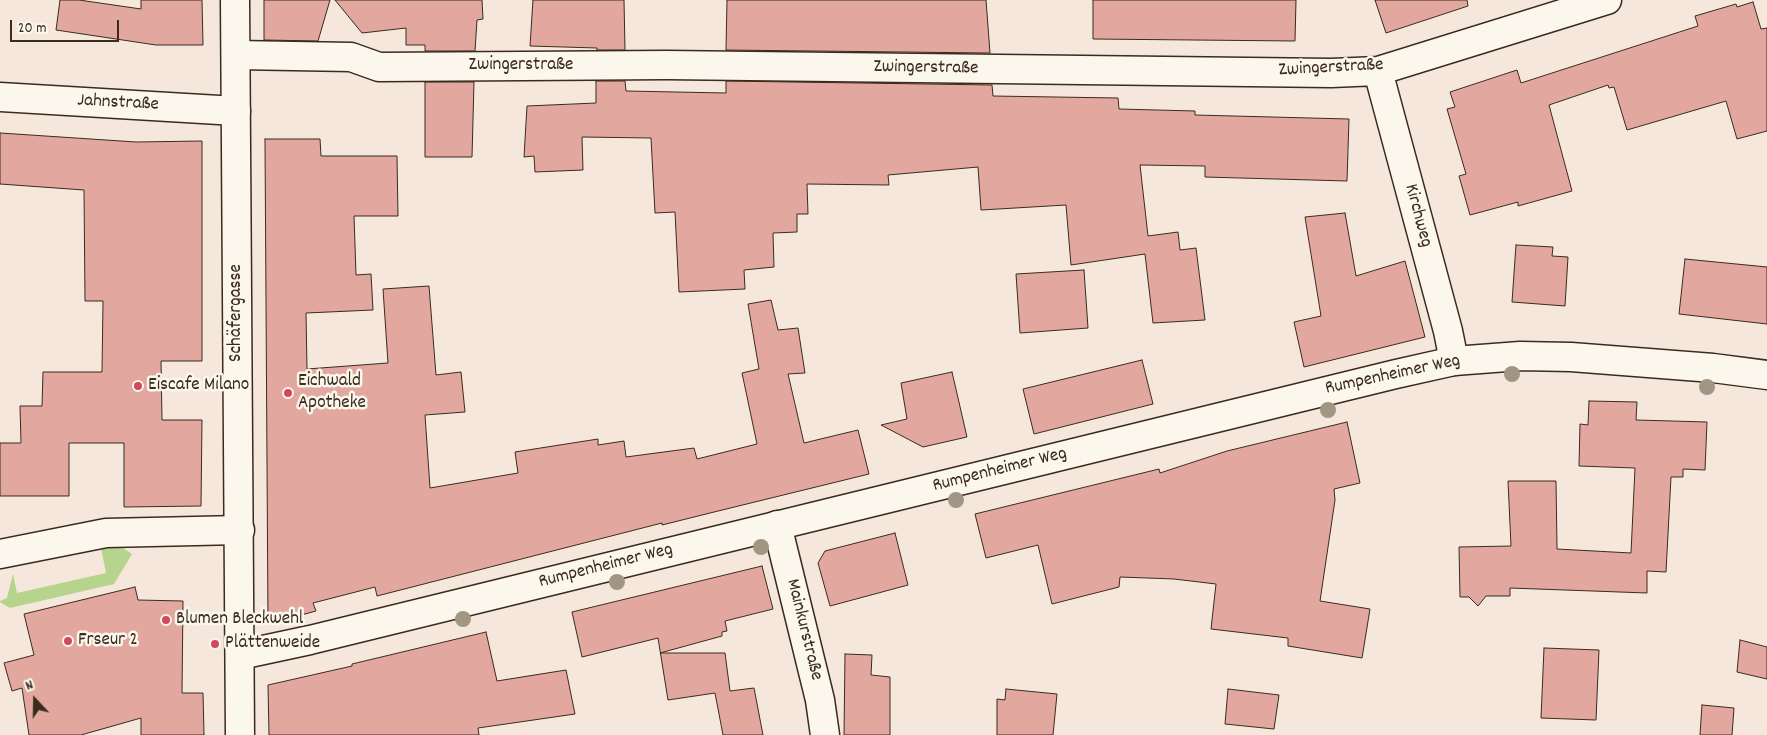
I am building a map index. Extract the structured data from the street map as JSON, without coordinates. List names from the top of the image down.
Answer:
{
  "streets": {
    "street": [
      "Zwingerstraße",
      "Jahnstraße",
      "Kirchweg",
      "Schäfergasse",
      "Rumpenheimer Weg",
      "Mainkurstraße"
    ]
  },
  "crossings": [
    ["Zwingerstraße", "Kirchweg"],
    ["Zwingerstraße", "Schäfergasse"],
    ["Jahnstraße", "Schäfergasse"],
    ["Kirchweg", "Rumpenheimer Weg"],
    ["Schäfergasse", "Rumpenheimer Weg"],
    ["Rumpenheimer Weg", "Mainkurstraße"]
  ],
  "places": [
    "Eiscafe Milano",
    "Eichwald Apotheke",
    "Blumen Bleckwehl",
    "Frseur 2",
    "Plättenweide"
  ],
  "scale_bar": "20 m",
  "north": "top"
}
